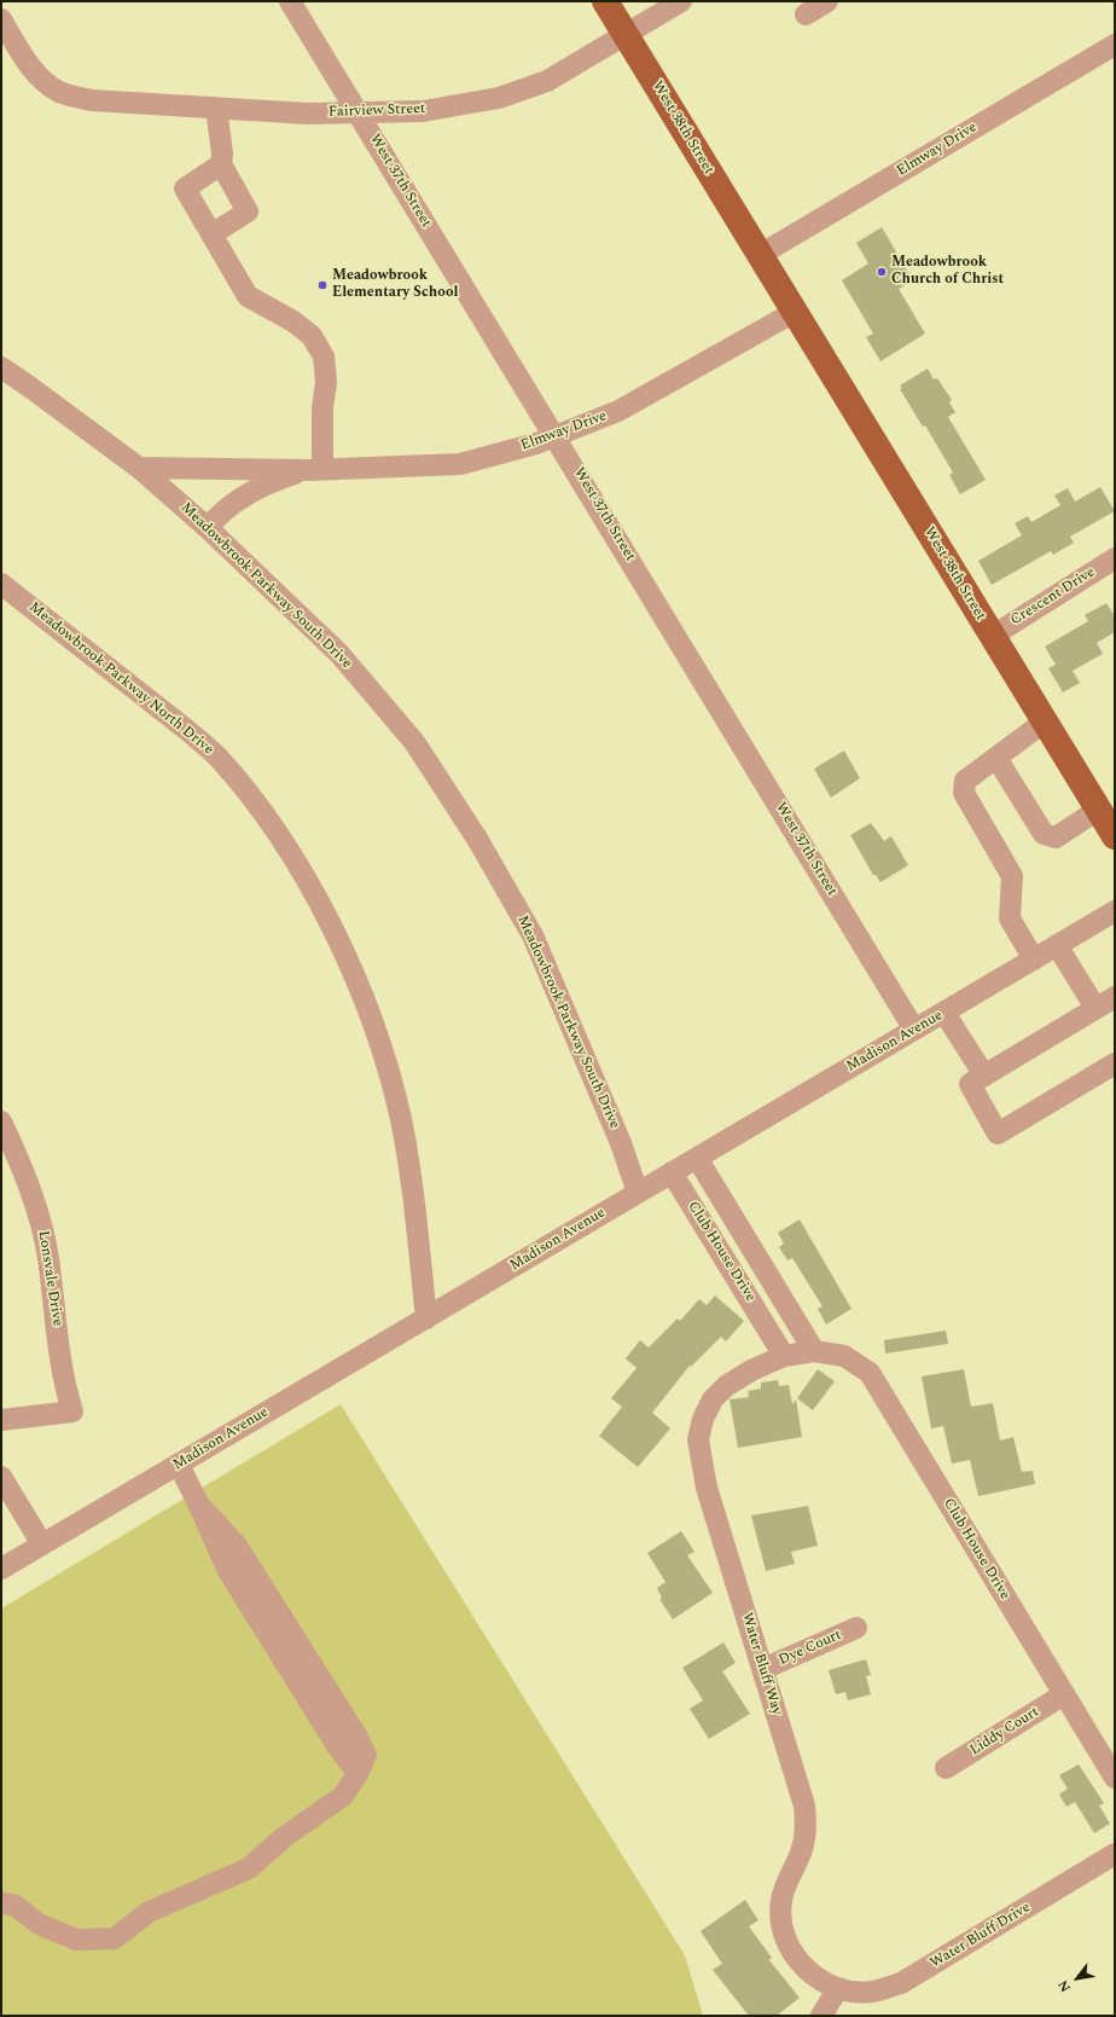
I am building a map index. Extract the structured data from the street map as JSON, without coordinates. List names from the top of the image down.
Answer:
{
  "streets": {
    "main road": ["West 38th Street"],
    "street": [
      "Fairview Street",
      "Elmway Drive",
      "West 37th Street",
      "Meadowbrook Parkway South Drive",
      "Crescent Drive",
      "Meadowbrook Parkway North Drive",
      "Madison Avenue",
      "Club House Drive",
      "Lonsvale Drive",
      "Dye Court",
      "Water Bluff Way",
      "Liddy Court",
      "Water Bluff Drive"
    ]
  },
  "crossings": [
    ["Fairview Street", "West 38th Street"],
    ["Fairview Street", "West 37th Street"],
    ["West 38th Street", "Elmway Drive"],
    ["West 38th Street", "Crescent Drive"],
    ["Elmway Drive", "West 37th Street"],
    ["Elmway Drive", "Meadowbrook Parkway South Drive"],
    ["West 37th Street", "Madison Avenue"],
    ["Meadowbrook Parkway South Drive", "Madison Avenue"],
    ["Meadowbrook Parkway North Drive", "Madison Avenue"],
    ["Madison Avenue", "Club House Drive"],
    ["Club House Drive", "Water Bluff Way"],
    ["Club House Drive", "Liddy Court"],
    ["Dye Court", "Water Bluff Way"],
    ["Water Bluff Way", "Water Bluff Drive"]
  ],
  "places": ["Meadowbrook Church of Christ", "Meadowbrook Elementary School"],
  "north": "bottom left"
}
